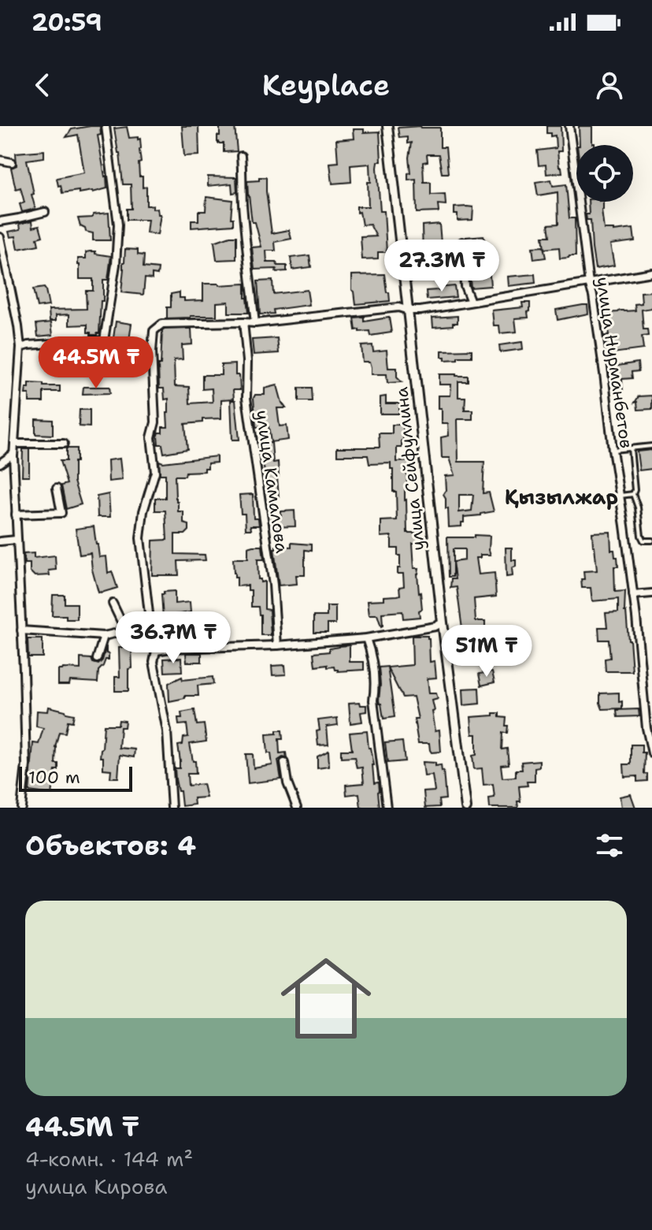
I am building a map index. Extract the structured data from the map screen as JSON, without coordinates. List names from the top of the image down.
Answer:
{
  "streets": {
    "street": ["улица Нурманбетов", "улица Сейфуллина", "улица Камалова"]
  },
  "districts": ["Қызылжар"],
  "scale_bar": "100 m",
  "page": {
    "status": "20:59",
    "header": "Keyplace",
    "price": [
      "27.3M ₸",
      "44.5M ₸",
      "36.7M ₸",
      "51M ₸"
    ],
    "scale": "100 m",
    "heading": "Объектов: 4",
    "list": [
      {
        "name": "44.5M ₸",
        "note": "4-комн. · 144 m² · улица Кирова"
      }
    ]
  }
}
